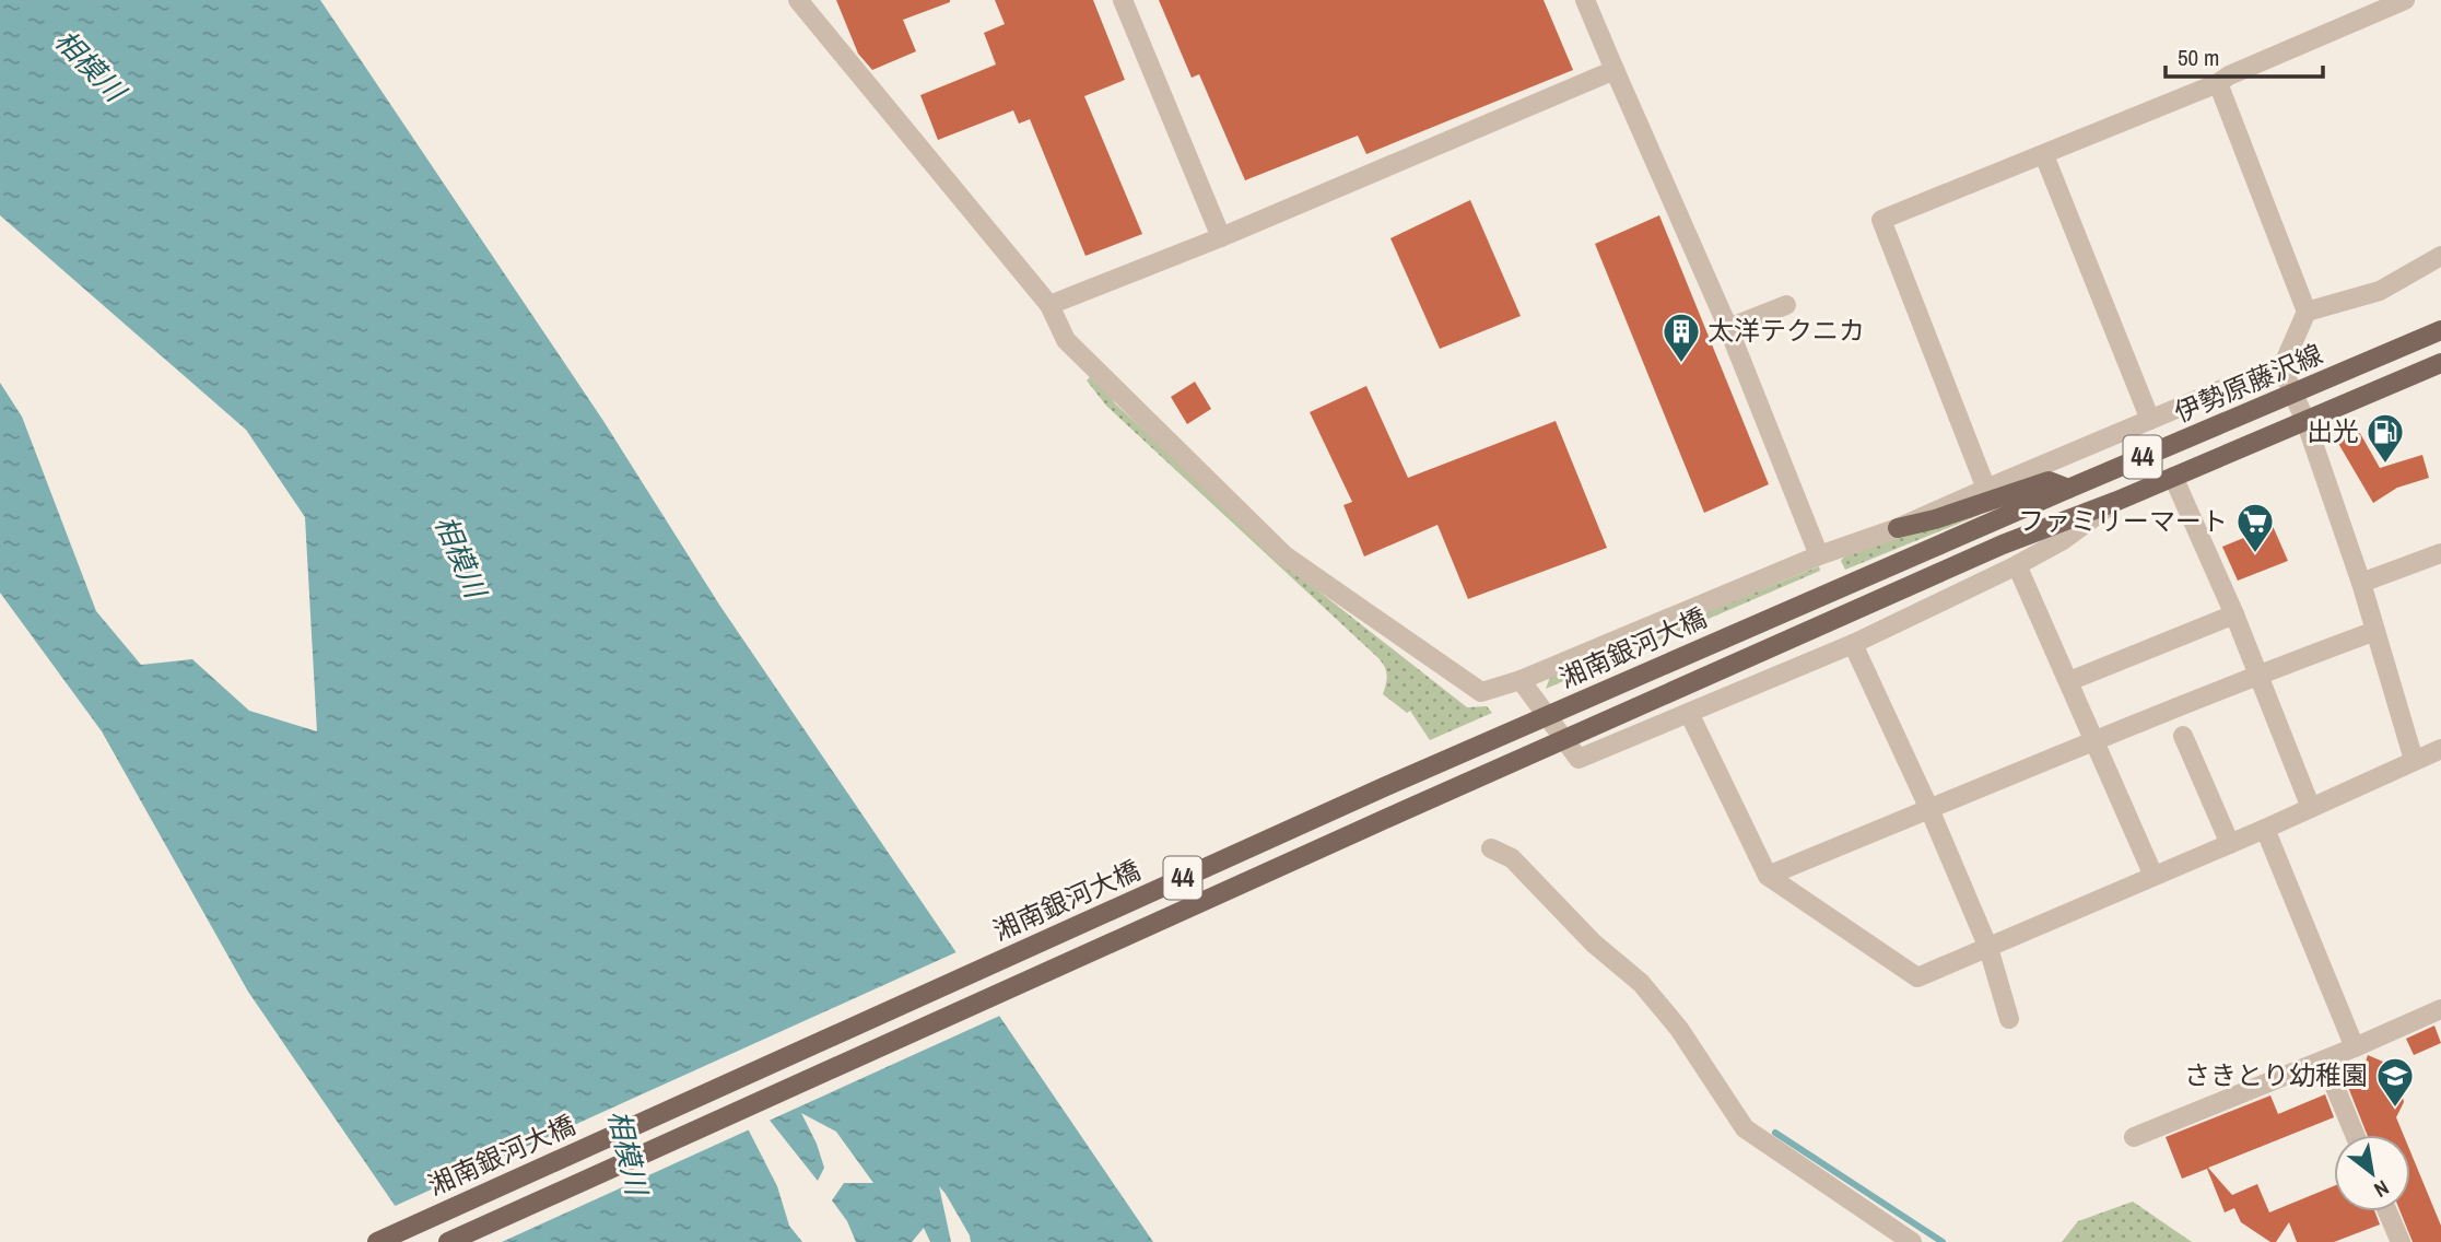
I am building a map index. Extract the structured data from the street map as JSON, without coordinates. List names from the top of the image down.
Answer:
{
  "streets": {
    "main road": ["伊勢原藤沢線", "44", "湘南銀河大橋"]
  },
  "crossings": [
    ["伊勢原藤沢線", "湘南銀河大橋"]
  ],
  "water": ["相模川"],
  "places": {
    "building": ["太洋テクニカ"],
    "fuel station": ["出光"],
    "supermarket": ["ファミリーマート"],
    "school or university": ["さきとり幼稚園"]
  },
  "scale_bar": "50 m",
  "north": "bottom right"
}
